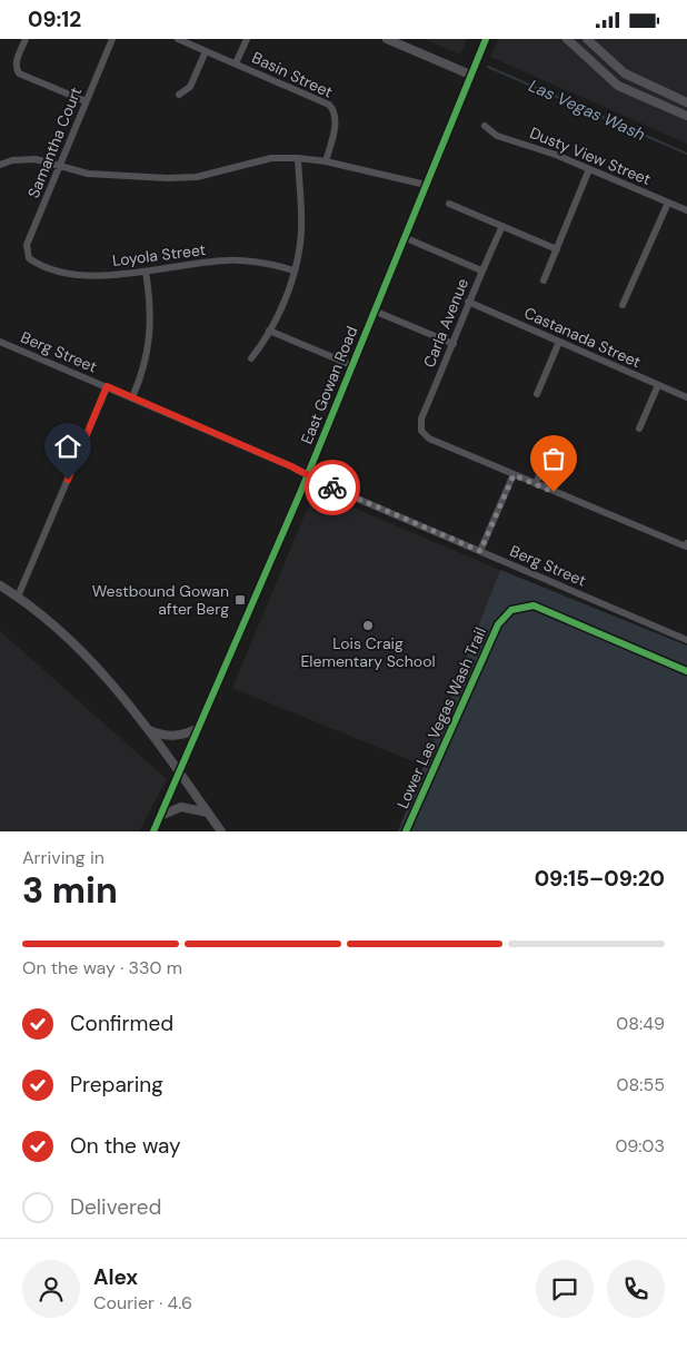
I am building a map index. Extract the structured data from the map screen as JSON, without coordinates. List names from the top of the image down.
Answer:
{
  "streets": {
    "street": [
      "Basin Street",
      "Samantha Court",
      "Dusty View Street",
      "Loyola Street",
      "Carla Avenue",
      "Castanada Street",
      "Berg Street",
      "East Gowan Road"
    ],
    "cycle path": ["Lower Las Vegas Wash Trail"]
  },
  "crossings": [
    ["Samantha Court", "Loyola Street"],
    ["Carla Avenue", "Castanada Street"],
    ["Berg Street", "East Gowan Road"]
  ],
  "water": ["Las Vegas Wash"],
  "places": {
    "transit": ["Westbound Gowan after Berg"],
    "other": ["Lois Craig Elementary School"]
  },
  "page": {
    "status": "09:12",
    "heading": ["3 min", "Arriving in", "09:15–09:20"],
    "panel": ["Alex", "Courier · 4.6"],
    "bar": "On the way · 330 m",
    "list": [
      ["Confirmed", "08:49"],
      ["Preparing", "08:55"],
      ["On the way", "09:03"],
      "Delivered"
    ]
  }
}
